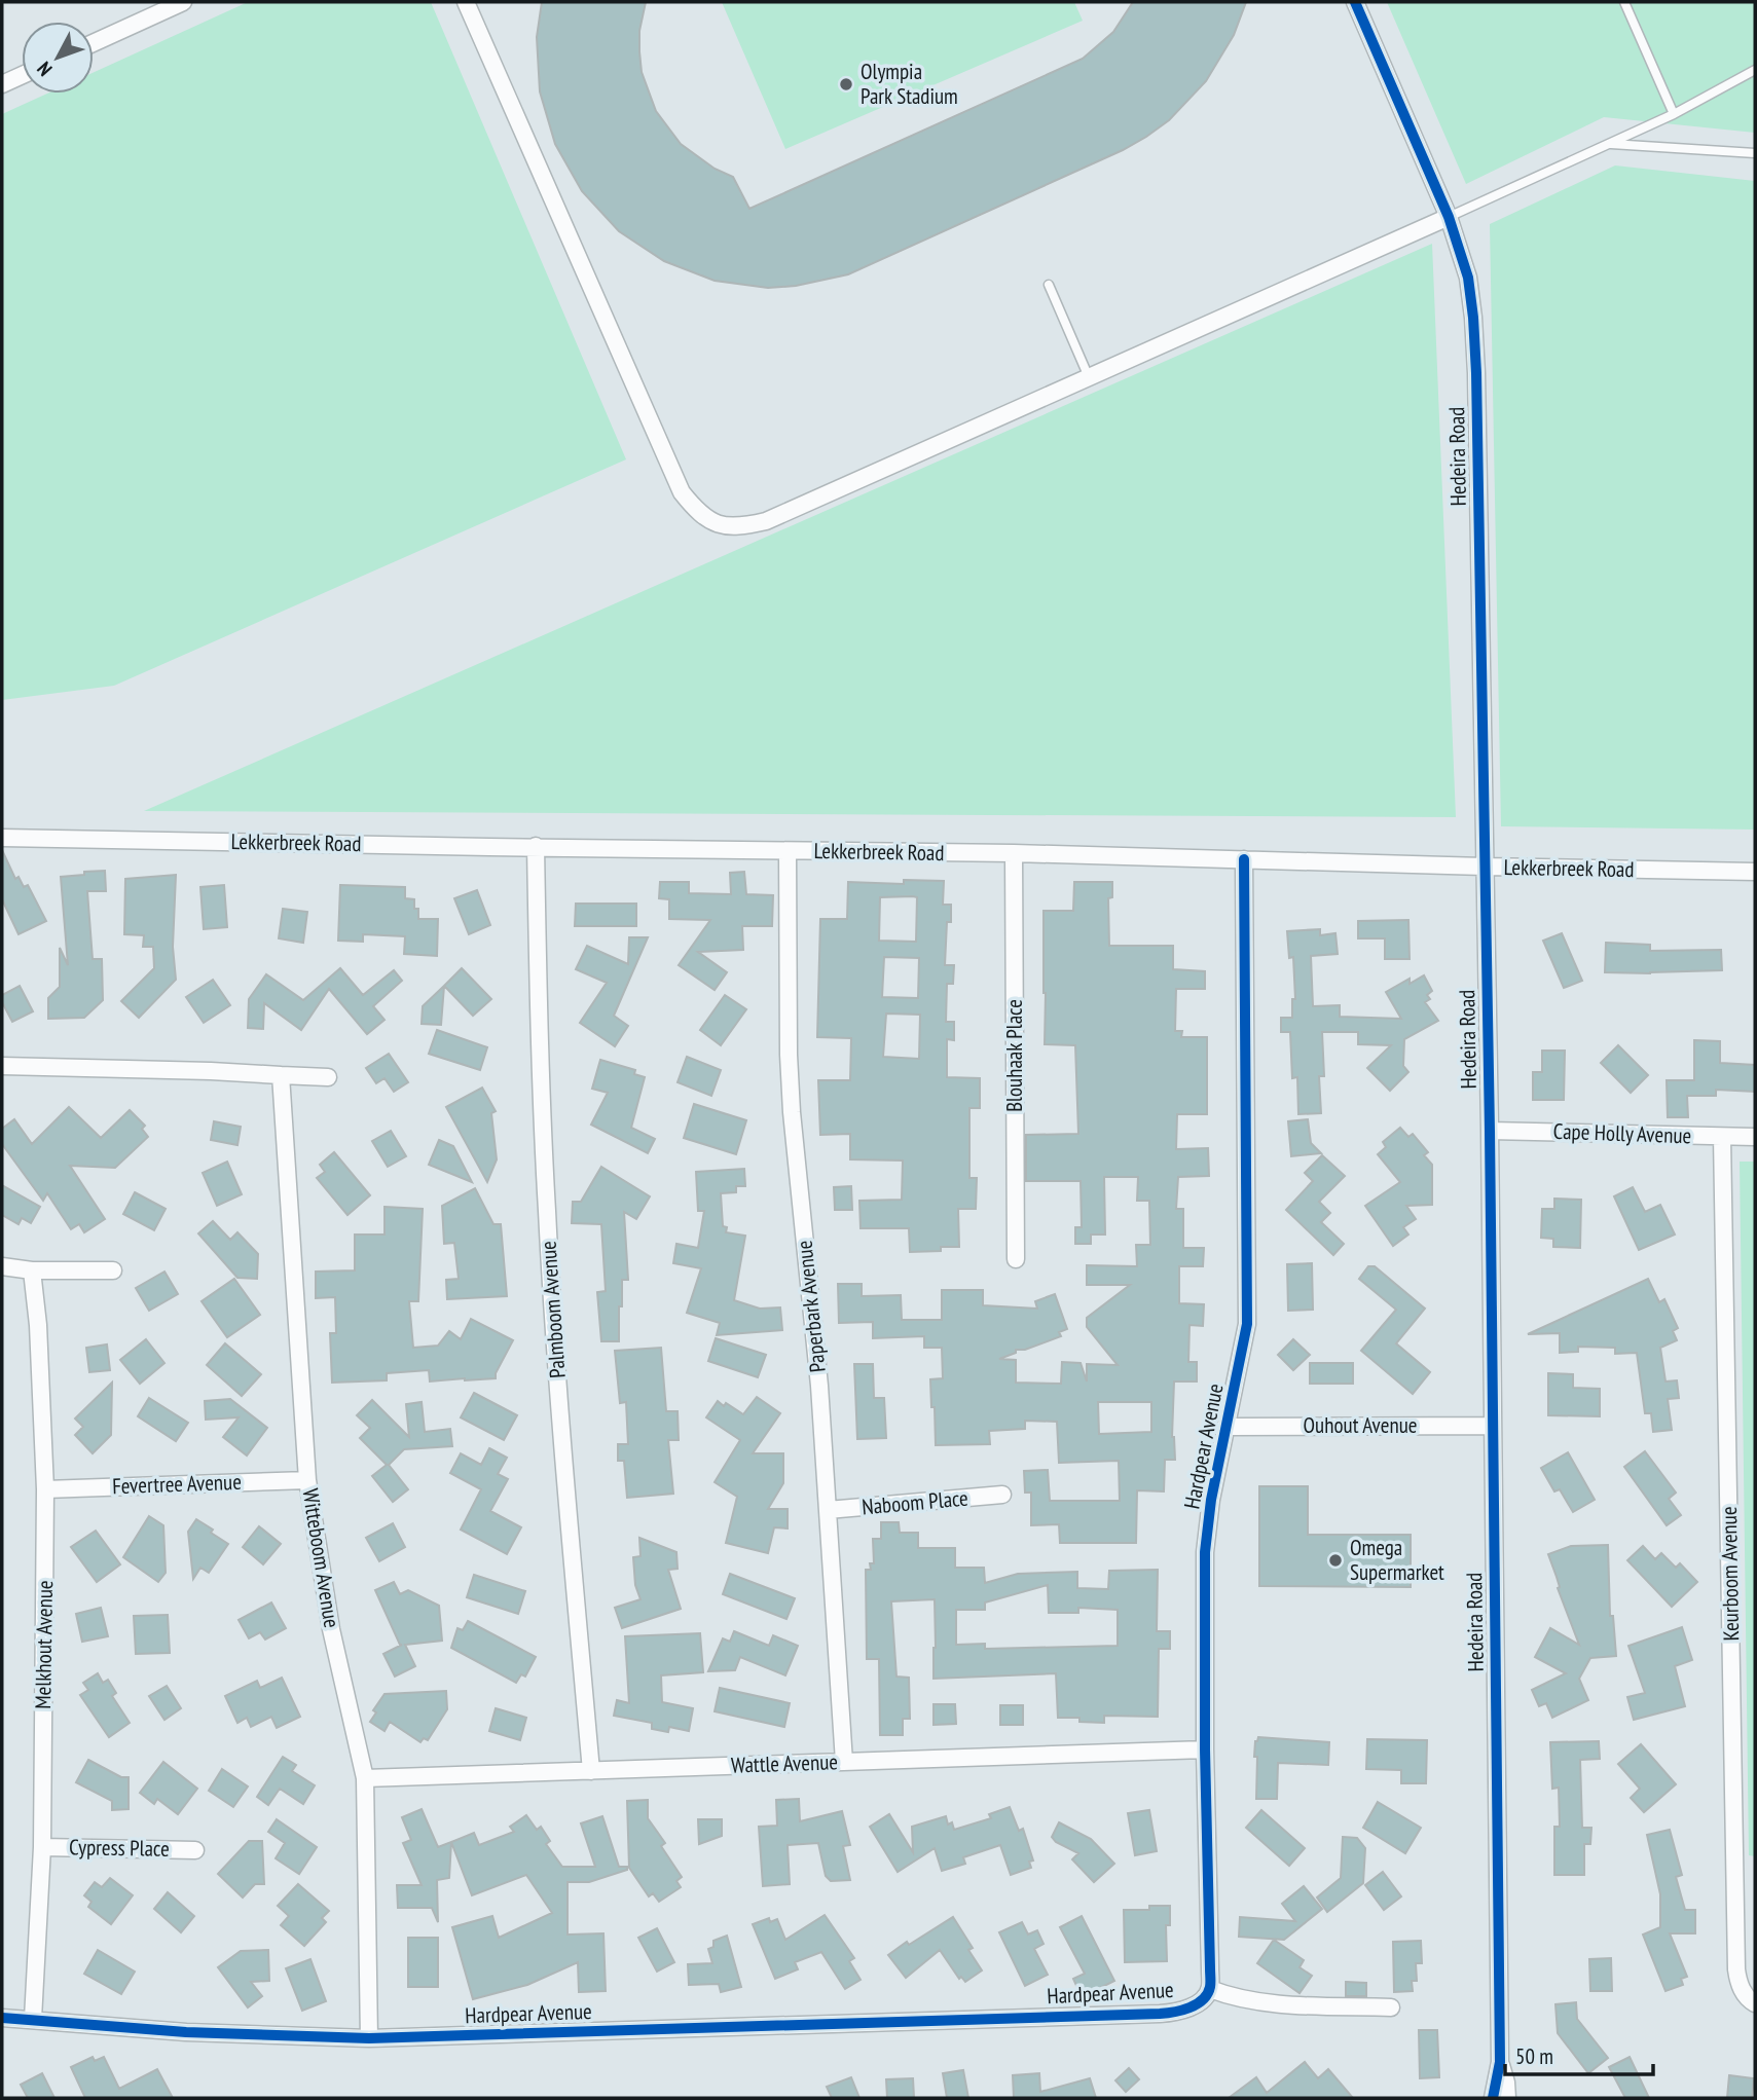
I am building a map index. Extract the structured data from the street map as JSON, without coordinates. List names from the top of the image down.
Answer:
{
  "streets": {
    "street": [
      "Hedeira Road",
      "Lekkerbreek Road",
      "Blouhaak Place",
      "Cape Holly Avenue",
      "Paperbark Avenue",
      "Palmboom Avenue",
      "Ouhout Avenue",
      "Hardpear Avenue",
      "Fevertree Avenue",
      "Naboom Place",
      "Witteboom Avenue",
      "Keurboom Avenue",
      "Melkhout Avenue",
      "Wattle Avenue",
      "Cypress Place"
    ]
  },
  "crossings": [
    ["Hedeira Road", "Lekkerbreek Road"],
    ["Hedeira Road", "Cape Holly Avenue"],
    ["Hedeira Road", "Ouhout Avenue"],
    ["Lekkerbreek Road", "Blouhaak Place"],
    ["Lekkerbreek Road", "Paperbark Avenue"],
    ["Lekkerbreek Road", "Palmboom Avenue"],
    ["Lekkerbreek Road", "Hardpear Avenue"],
    ["Cape Holly Avenue", "Keurboom Avenue"],
    ["Paperbark Avenue", "Naboom Place"],
    ["Paperbark Avenue", "Wattle Avenue"],
    ["Palmboom Avenue", "Wattle Avenue"],
    ["Ouhout Avenue", "Hardpear Avenue"],
    ["Hardpear Avenue", "Witteboom Avenue"],
    ["Hardpear Avenue", "Melkhout Avenue"],
    ["Hardpear Avenue", "Wattle Avenue"],
    ["Fevertree Avenue", "Witteboom Avenue"],
    ["Fevertree Avenue", "Melkhout Avenue"],
    ["Witteboom Avenue", "Wattle Avenue"],
    ["Melkhout Avenue", "Cypress Place"]
  ],
  "places": ["Olympia Park Stadium", "Omega Supermarket"],
  "scale_bar": "50 m",
  "north": "bottom left"
}
